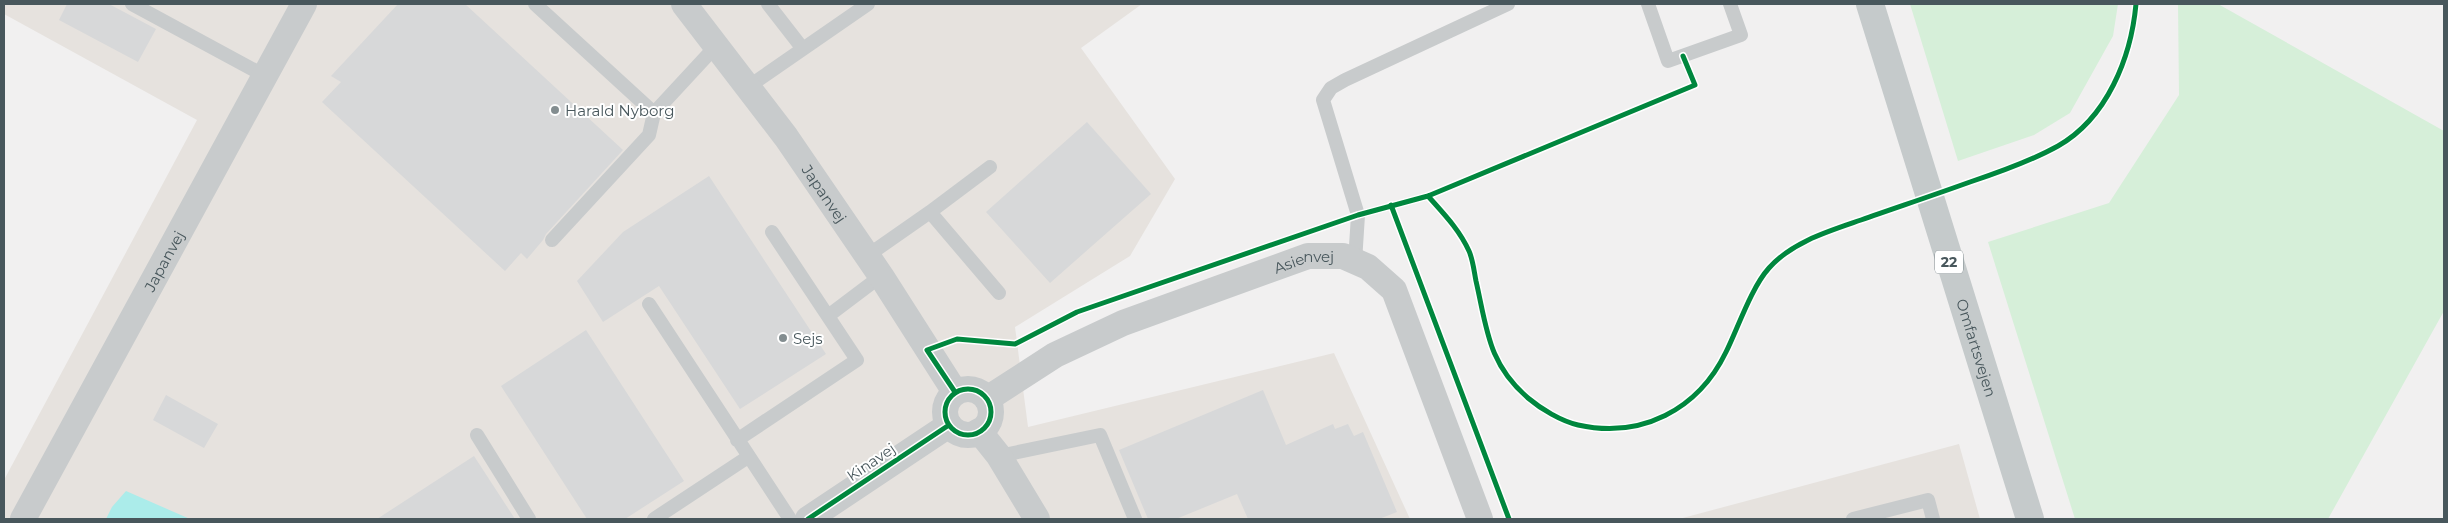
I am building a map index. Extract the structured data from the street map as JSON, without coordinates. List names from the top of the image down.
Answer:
{
  "streets": {
    "main road": ["22", "Omfartsvejen"],
    "street": ["Japanvej", "Asienvej", "Kinavej"]
  },
  "crossings": [
    ["Japanvej", "Asienvej"],
    ["Japanvej", "Kinavej"],
    ["Asienvej", "Kinavej"]
  ],
  "places": ["Harald Nyborg", "Sejs"]
}
